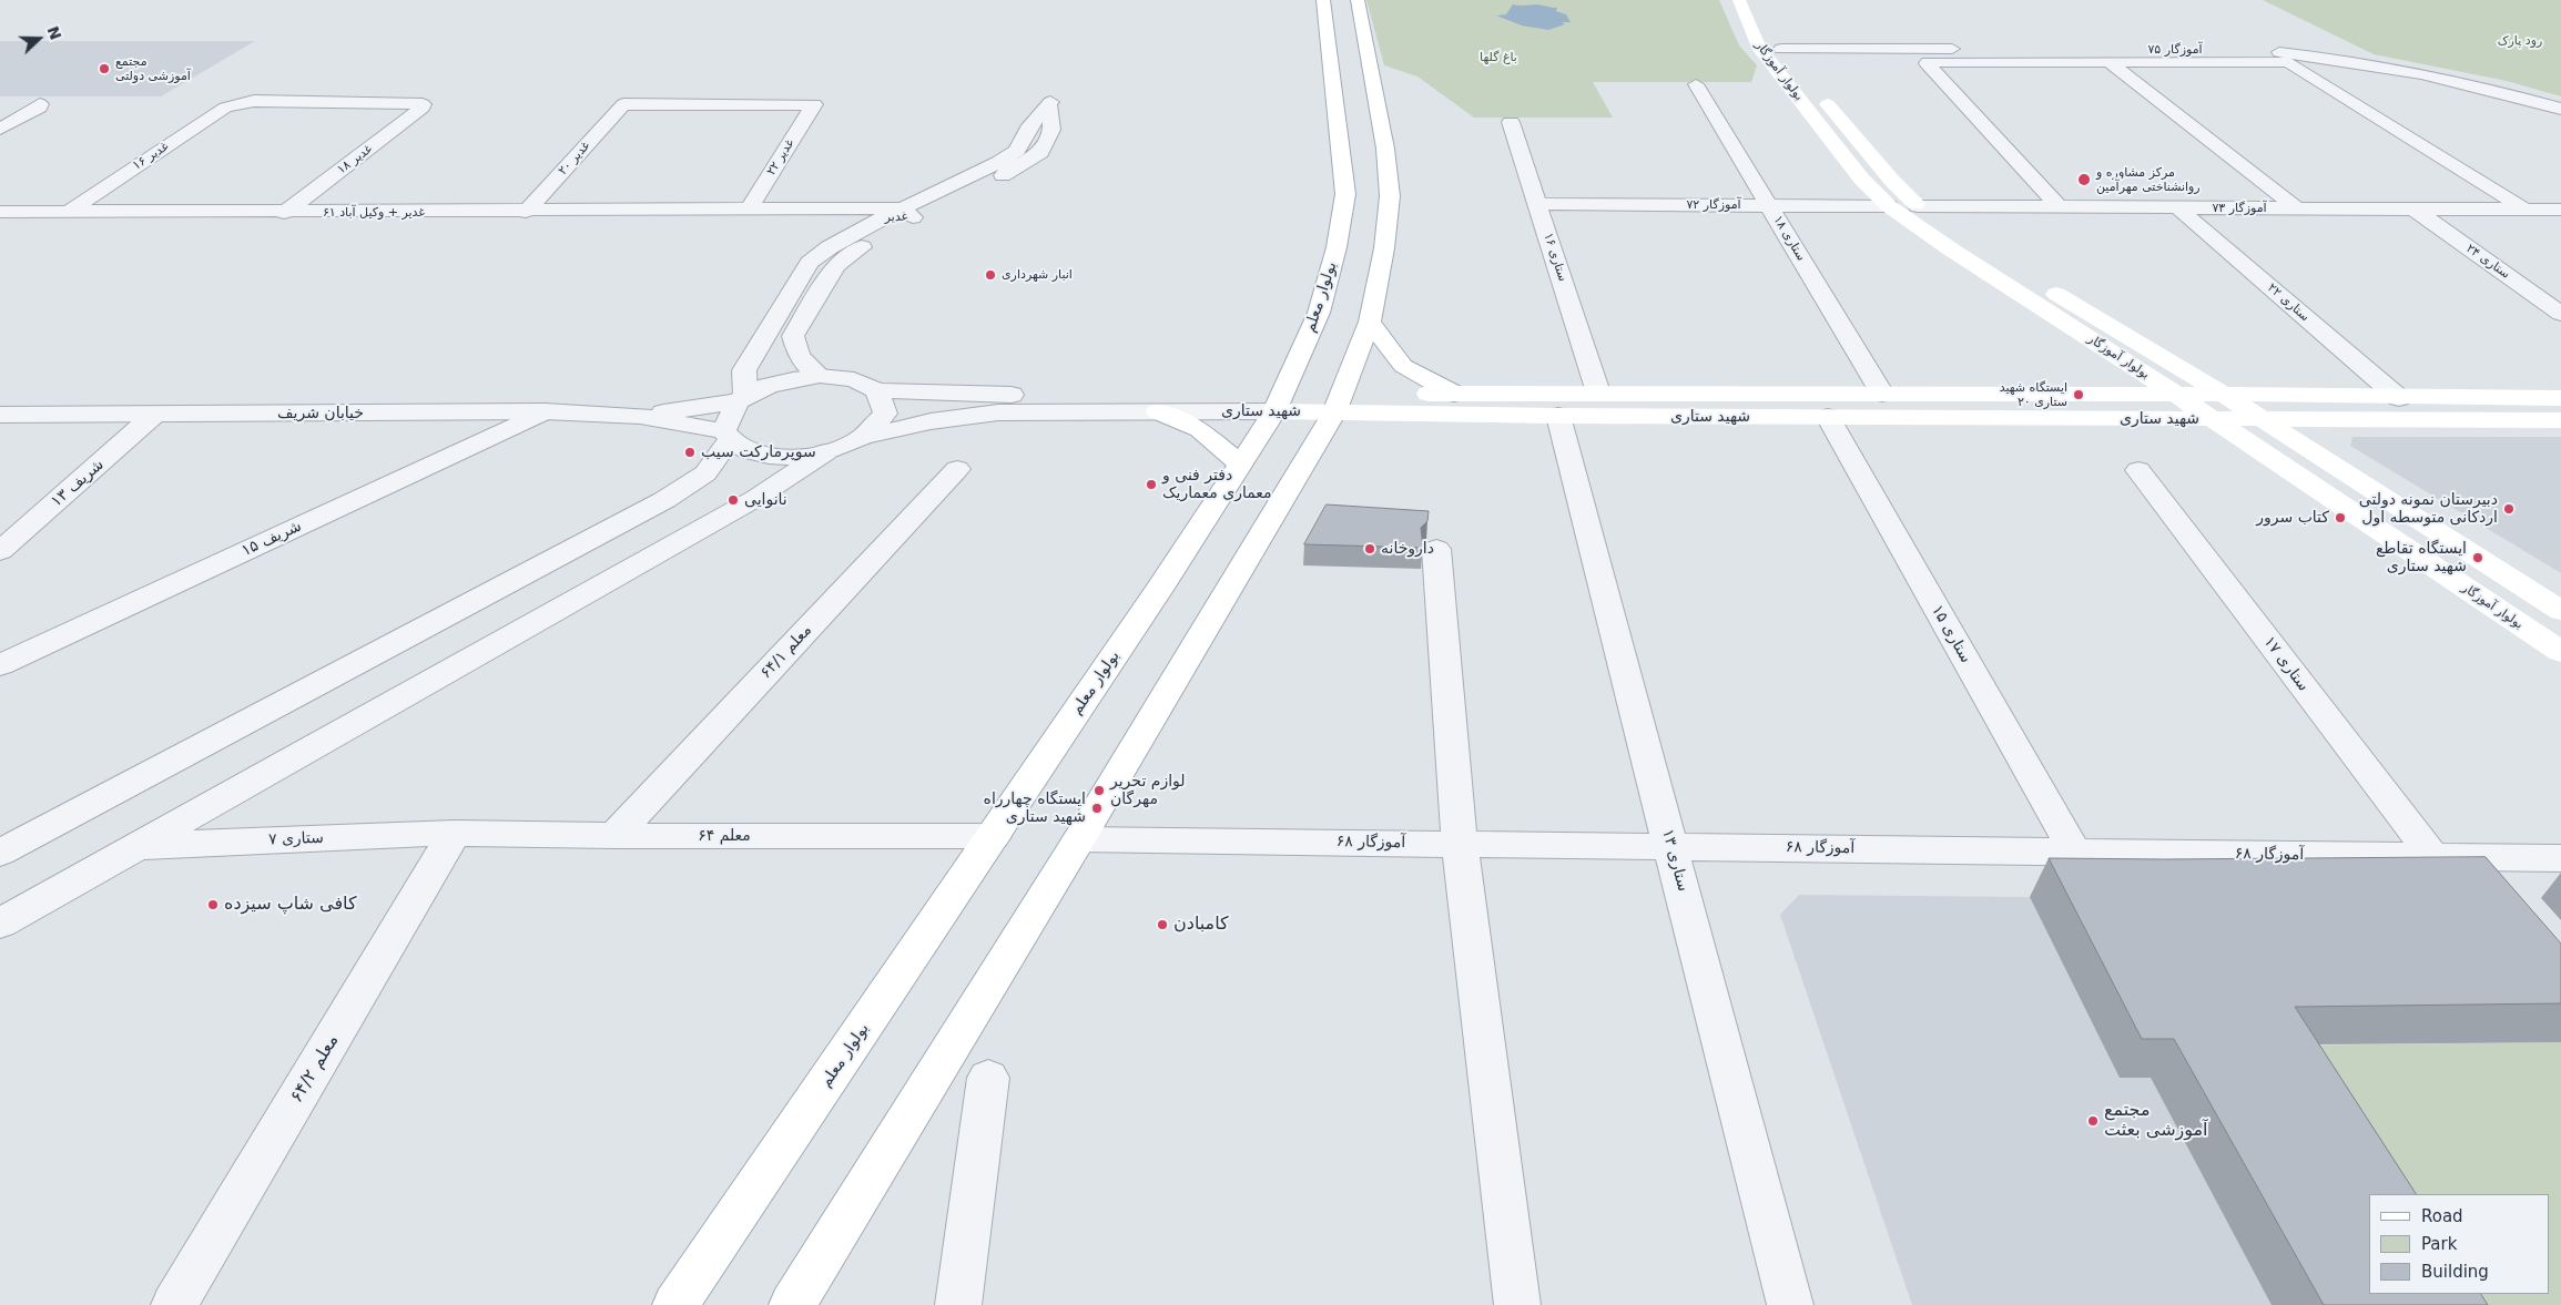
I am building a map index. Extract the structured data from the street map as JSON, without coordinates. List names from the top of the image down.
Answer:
{
  "streets": {
    "main road": ["بولوار آموزگار", "بولوار معلم", "شهید ستاری"],
    "street": [
      "آموزگار ۷۵",
      "غدیر ۱۶",
      "غدیر ۲۲",
      "غدیر ۲۰",
      "غدیر ۱۸",
      "۷۲ آموزگار",
      "۷۳ آموزگار",
      "غدیر + وکیل آباد ۶۱",
      "غدیر",
      "ستاری ۱۸",
      "ستاری ۱۶",
      "ستاری ۲۴",
      "ستاری ۲۲",
      "خیابان شریف",
      "شریف ۱۳",
      "شریف ۱۵",
      "ستاری ۱۵",
      "معلم ۶۴/۱",
      "ستاری ۱۷",
      "معلم ۶۴",
      "ستاری ۷",
      "آموزگار ۶۸",
      "ستاری ۱۳",
      "معلم ۶۴/۲"
    ]
  },
  "crossings": [
    ["آموزگار ۷۵", "بولوار آموزگار"],
    ["بولوار آموزگار", "۷۲ آموزگار"],
    ["بولوار آموزگار", "۷۳ آموزگار"],
    ["بولوار آموزگار", "شهید ستاری"],
    ["غدیر ۱۶", "غدیر ۱۸"],
    ["غدیر ۱۶", "غدیر + وکیل آباد ۶۱"],
    ["غدیر ۲۲", "غدیر ۲۰"],
    ["غدیر ۲۲", "غدیر + وکیل آباد ۶۱"],
    ["غدیر ۲۲", "غدیر"],
    ["غدیر ۲۰", "غدیر + وکیل آباد ۶۱"],
    ["غدیر ۱۸", "غدیر + وکیل آباد ۶۱"],
    ["۷۲ آموزگار", "ستاری ۱۸"],
    ["۷۲ آموزگار", "ستاری ۱۶"],
    ["۷۳ آموزگار", "ستاری ۲۴"],
    ["۷۳ آموزگار", "ستاری ۲۲"],
    ["غدیر + وکیل آباد ۶۱", "غدیر"],
    ["ستاری ۱۸", "شهید ستاری"],
    ["ستاری ۱۶", "شهید ستاری"],
    ["بولوار معلم", "شهید ستاری"],
    ["بولوار معلم", "معلم ۶۴"],
    ["ستاری ۲۲", "شهید ستاری"],
    ["شهید ستاری", "خیابان شریف"],
    ["شهید ستاری", "ستاری ۱۵"],
    ["شهید ستاری", "ستاری ۱۳"],
    ["خیابان شریف", "شریف ۱۳"],
    ["خیابان شریف", "شریف ۱۵"],
    ["ستاری ۱۵", "آموزگار ۶۸"],
    ["معلم ۶۴/۱", "معلم ۶۴"],
    ["ستاری ۱۷", "آموزگار ۶۸"],
    ["معلم ۶۴", "ستاری ۷"],
    ["معلم ۶۴", "معلم ۶۴/۲"],
    ["ستاری ۷", "معلم ۶۴/۲"],
    ["آموزگار ۶۸", "ستاری ۱۳"]
  ],
  "parks": ["رود پارک", "باغ گلها"],
  "places": [
    "مجتمع آموزشی دولتی",
    "مرکز مشاوره و روانشناختی مهرآمین",
    "انبار شهرداری",
    "ایستگاه شهید ستاری ۲۰",
    "سوپرمارکت سیب",
    "دفتر فنی و معماری معماریک",
    "نانوایی",
    "دبیرستان نمونه دولتی اردکانی متوسطه اول",
    "کتاب سرور",
    "داروخانه",
    "ایستگاه تقاطع شهید ستاری",
    "لوازم تحریر مهرگان",
    "ایستگاه چهارراه شهید ستاری",
    "کافی شاپ سیزده",
    "کامبادن",
    "مجتمع آموزشی بعثت"
  ],
  "legend": ["Road", "Park", "Building"],
  "north": "right"
}
